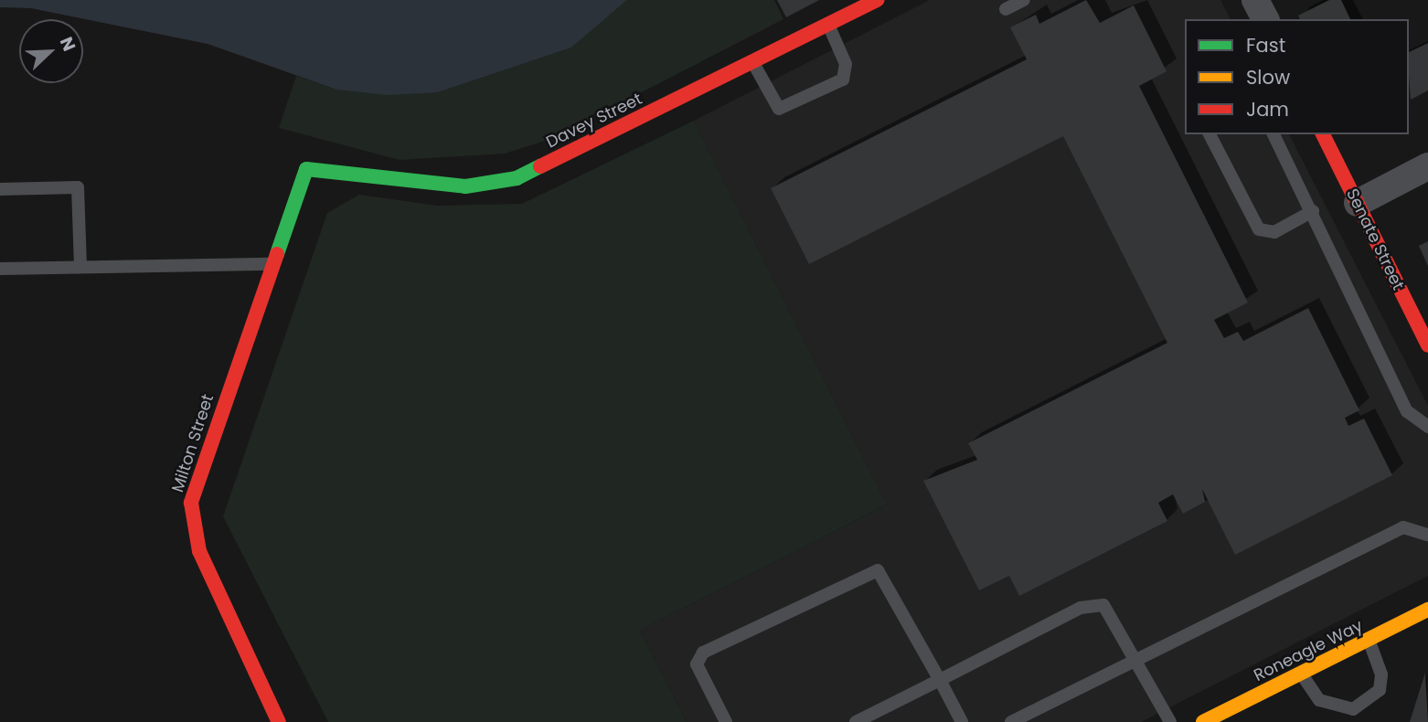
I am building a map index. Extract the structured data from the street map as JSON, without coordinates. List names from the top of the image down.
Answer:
{
  "streets": {
    "street": [
      "Davey Street",
      "Senate Street",
      "Milton Street",
      "Roneagle Way"
    ]
  },
  "crossings": [
    ["Davey Street", "Milton Street"]
  ],
  "legend": ["Fast", "Slow", "Jam"],
  "north": "top right"
}
